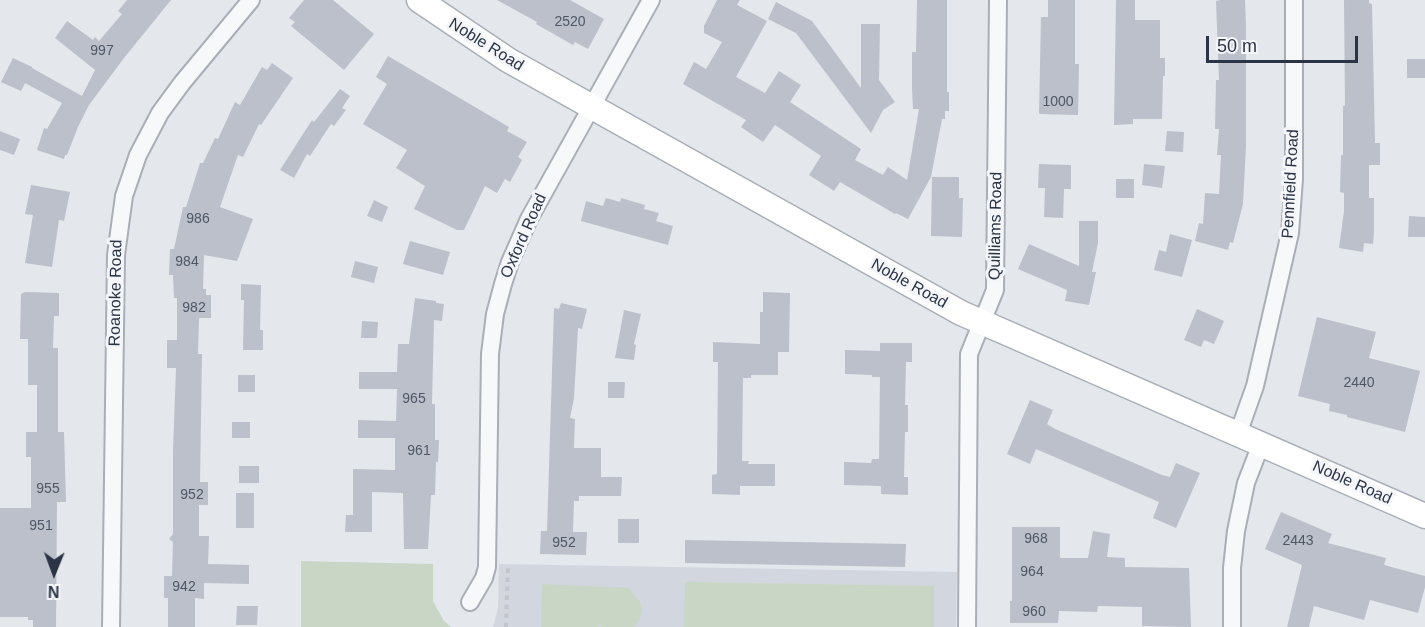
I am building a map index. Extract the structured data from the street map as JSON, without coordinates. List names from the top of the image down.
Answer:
{
  "streets": {
    "main road": ["Noble Road"],
    "street": [
      "Pennfield Road",
      "Quilliams Road",
      "Oxford Road",
      "Roanoke Road"
    ]
  },
  "crossings": [
    ["Noble Road", "Pennfield Road"],
    ["Noble Road", "Quilliams Road"],
    ["Noble Road", "Oxford Road"]
  ],
  "house_numbers": [
    "2520",
    "997",
    "1000",
    "986",
    "984",
    "982",
    "2440",
    "965",
    "961",
    "955",
    "952",
    "951",
    "968",
    "2443",
    "952",
    "964",
    "942",
    "960"
  ],
  "scale_bar": "50 m",
  "north": "bottom"
}
